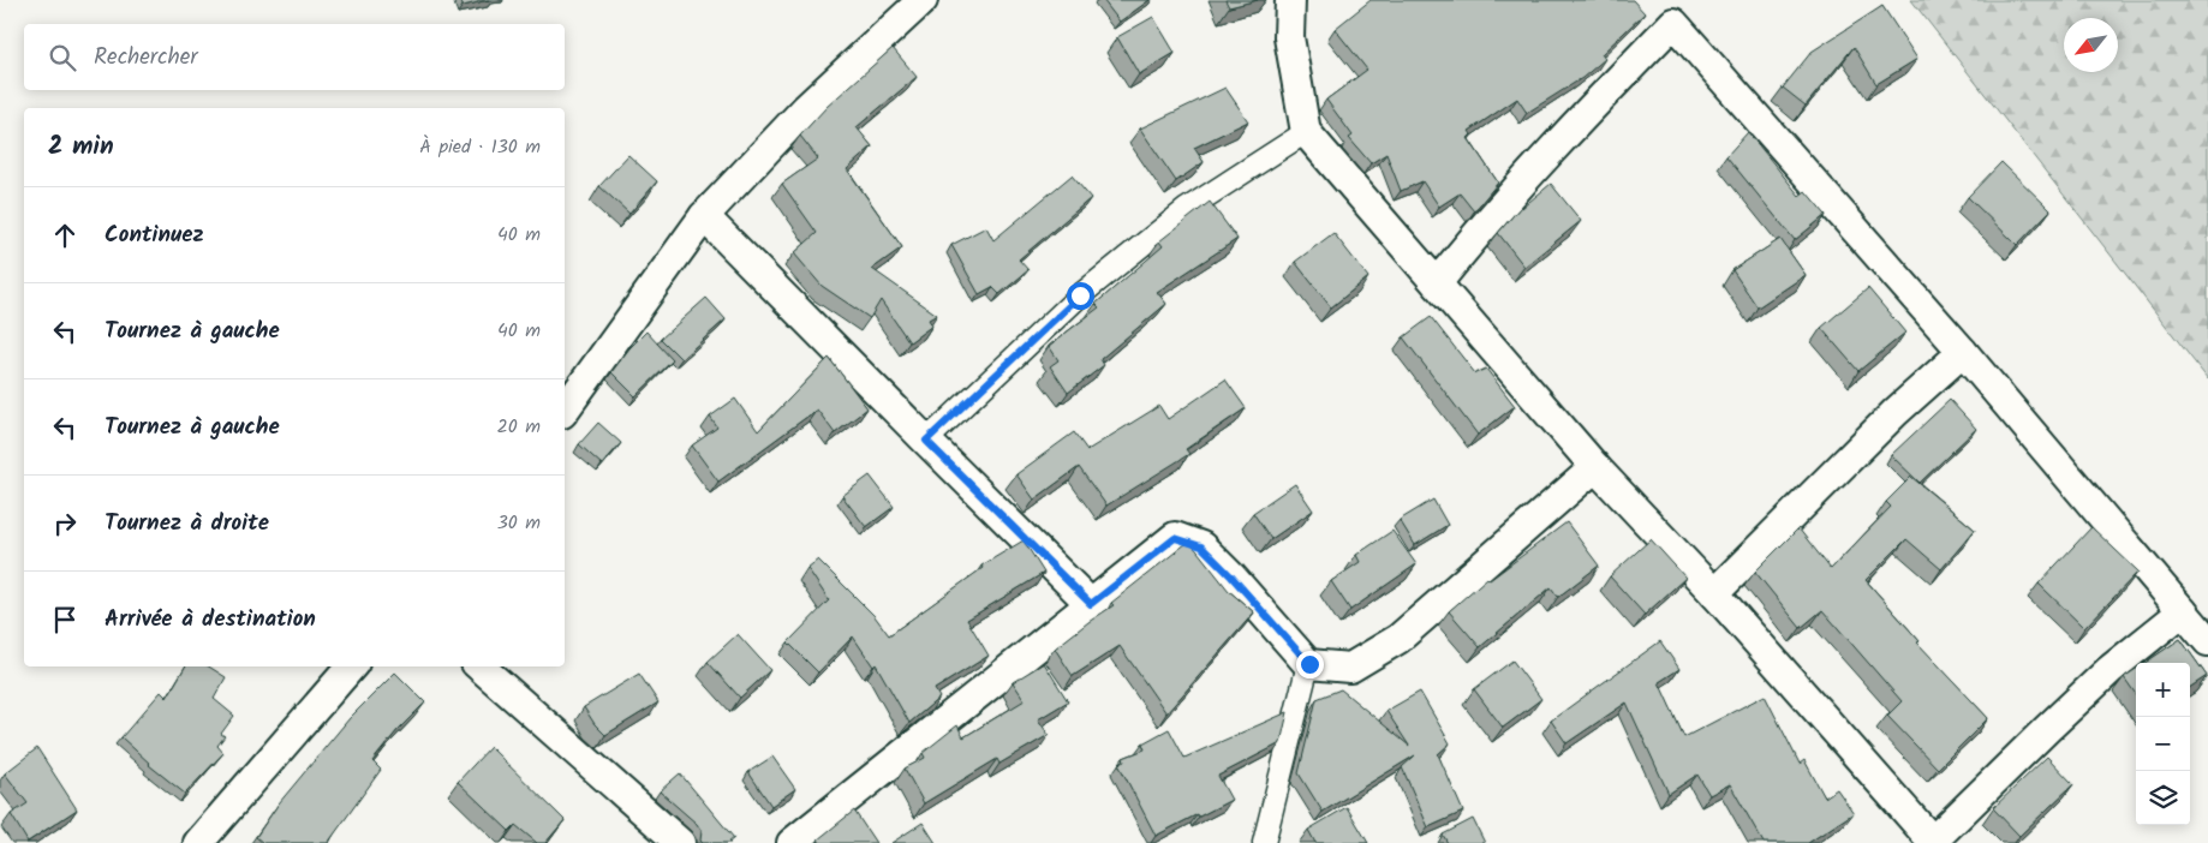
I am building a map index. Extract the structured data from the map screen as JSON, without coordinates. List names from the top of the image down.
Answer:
{
  "north": "bottom left",
  "page": {
    "search": "Rechercher",
    "heading": ["2 min", "À pied · 130 m"],
    "list": [
      ["Continuez", "40 m"],
      ["Tournez à gauche", "40 m"],
      ["Tournez à gauche", "20 m"],
      ["Tournez à droite", "30 m"],
      "Arrivée à destination"
    ],
    "map_buttons": ["+", "−"]
  }
}
